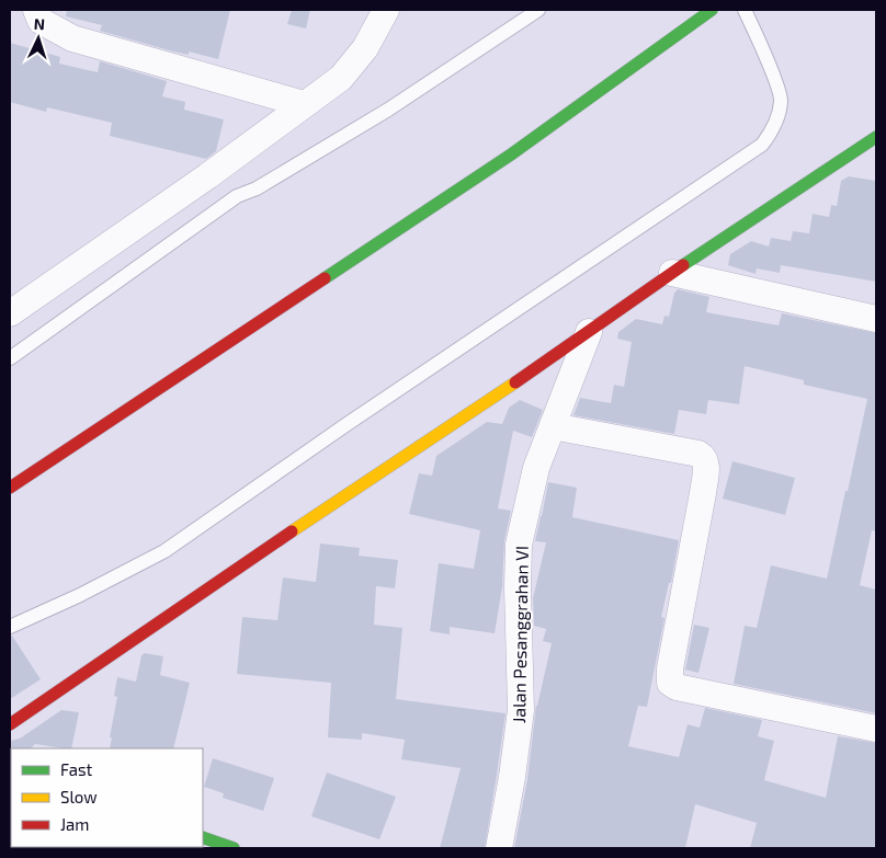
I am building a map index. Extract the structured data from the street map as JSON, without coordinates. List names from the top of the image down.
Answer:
{
  "streets": {
    "street": ["Jalan Pesanggrahan VI"]
  },
  "legend": ["Fast", "Slow", "Jam"],
  "north": "top"
}
